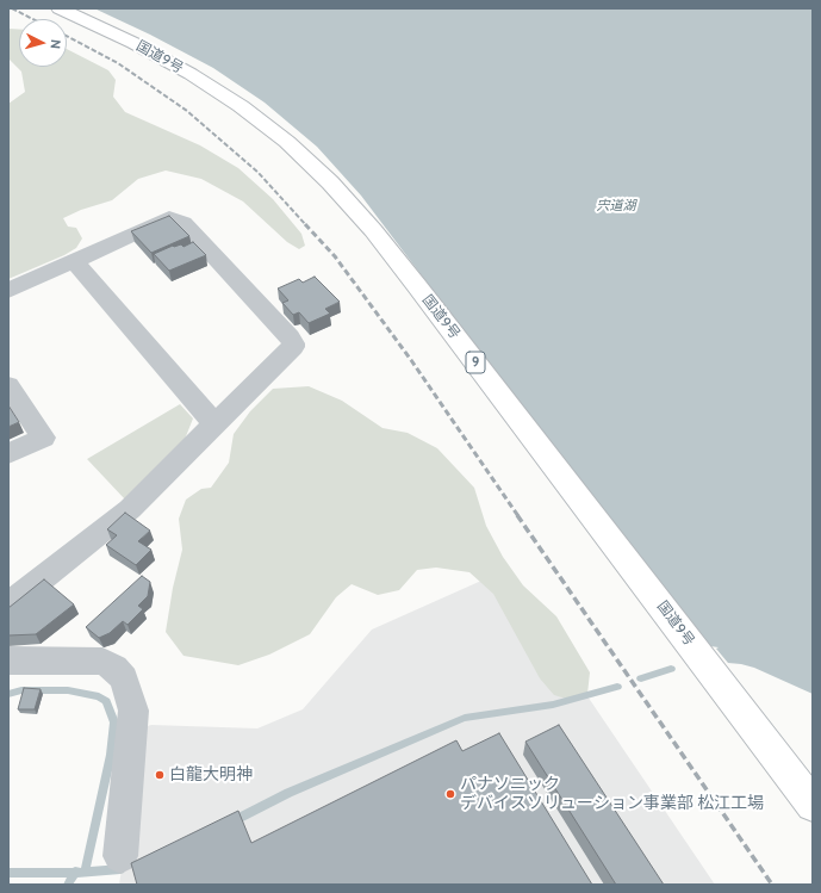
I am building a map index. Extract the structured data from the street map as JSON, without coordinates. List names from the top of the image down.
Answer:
{
  "streets": {
    "highway": ["国道9号", "9"]
  },
  "water": ["宍道湖"],
  "places": ["白龍大明神", "パナソニック デバイスソリューション事業部 松江工場"],
  "north": "right"
}
